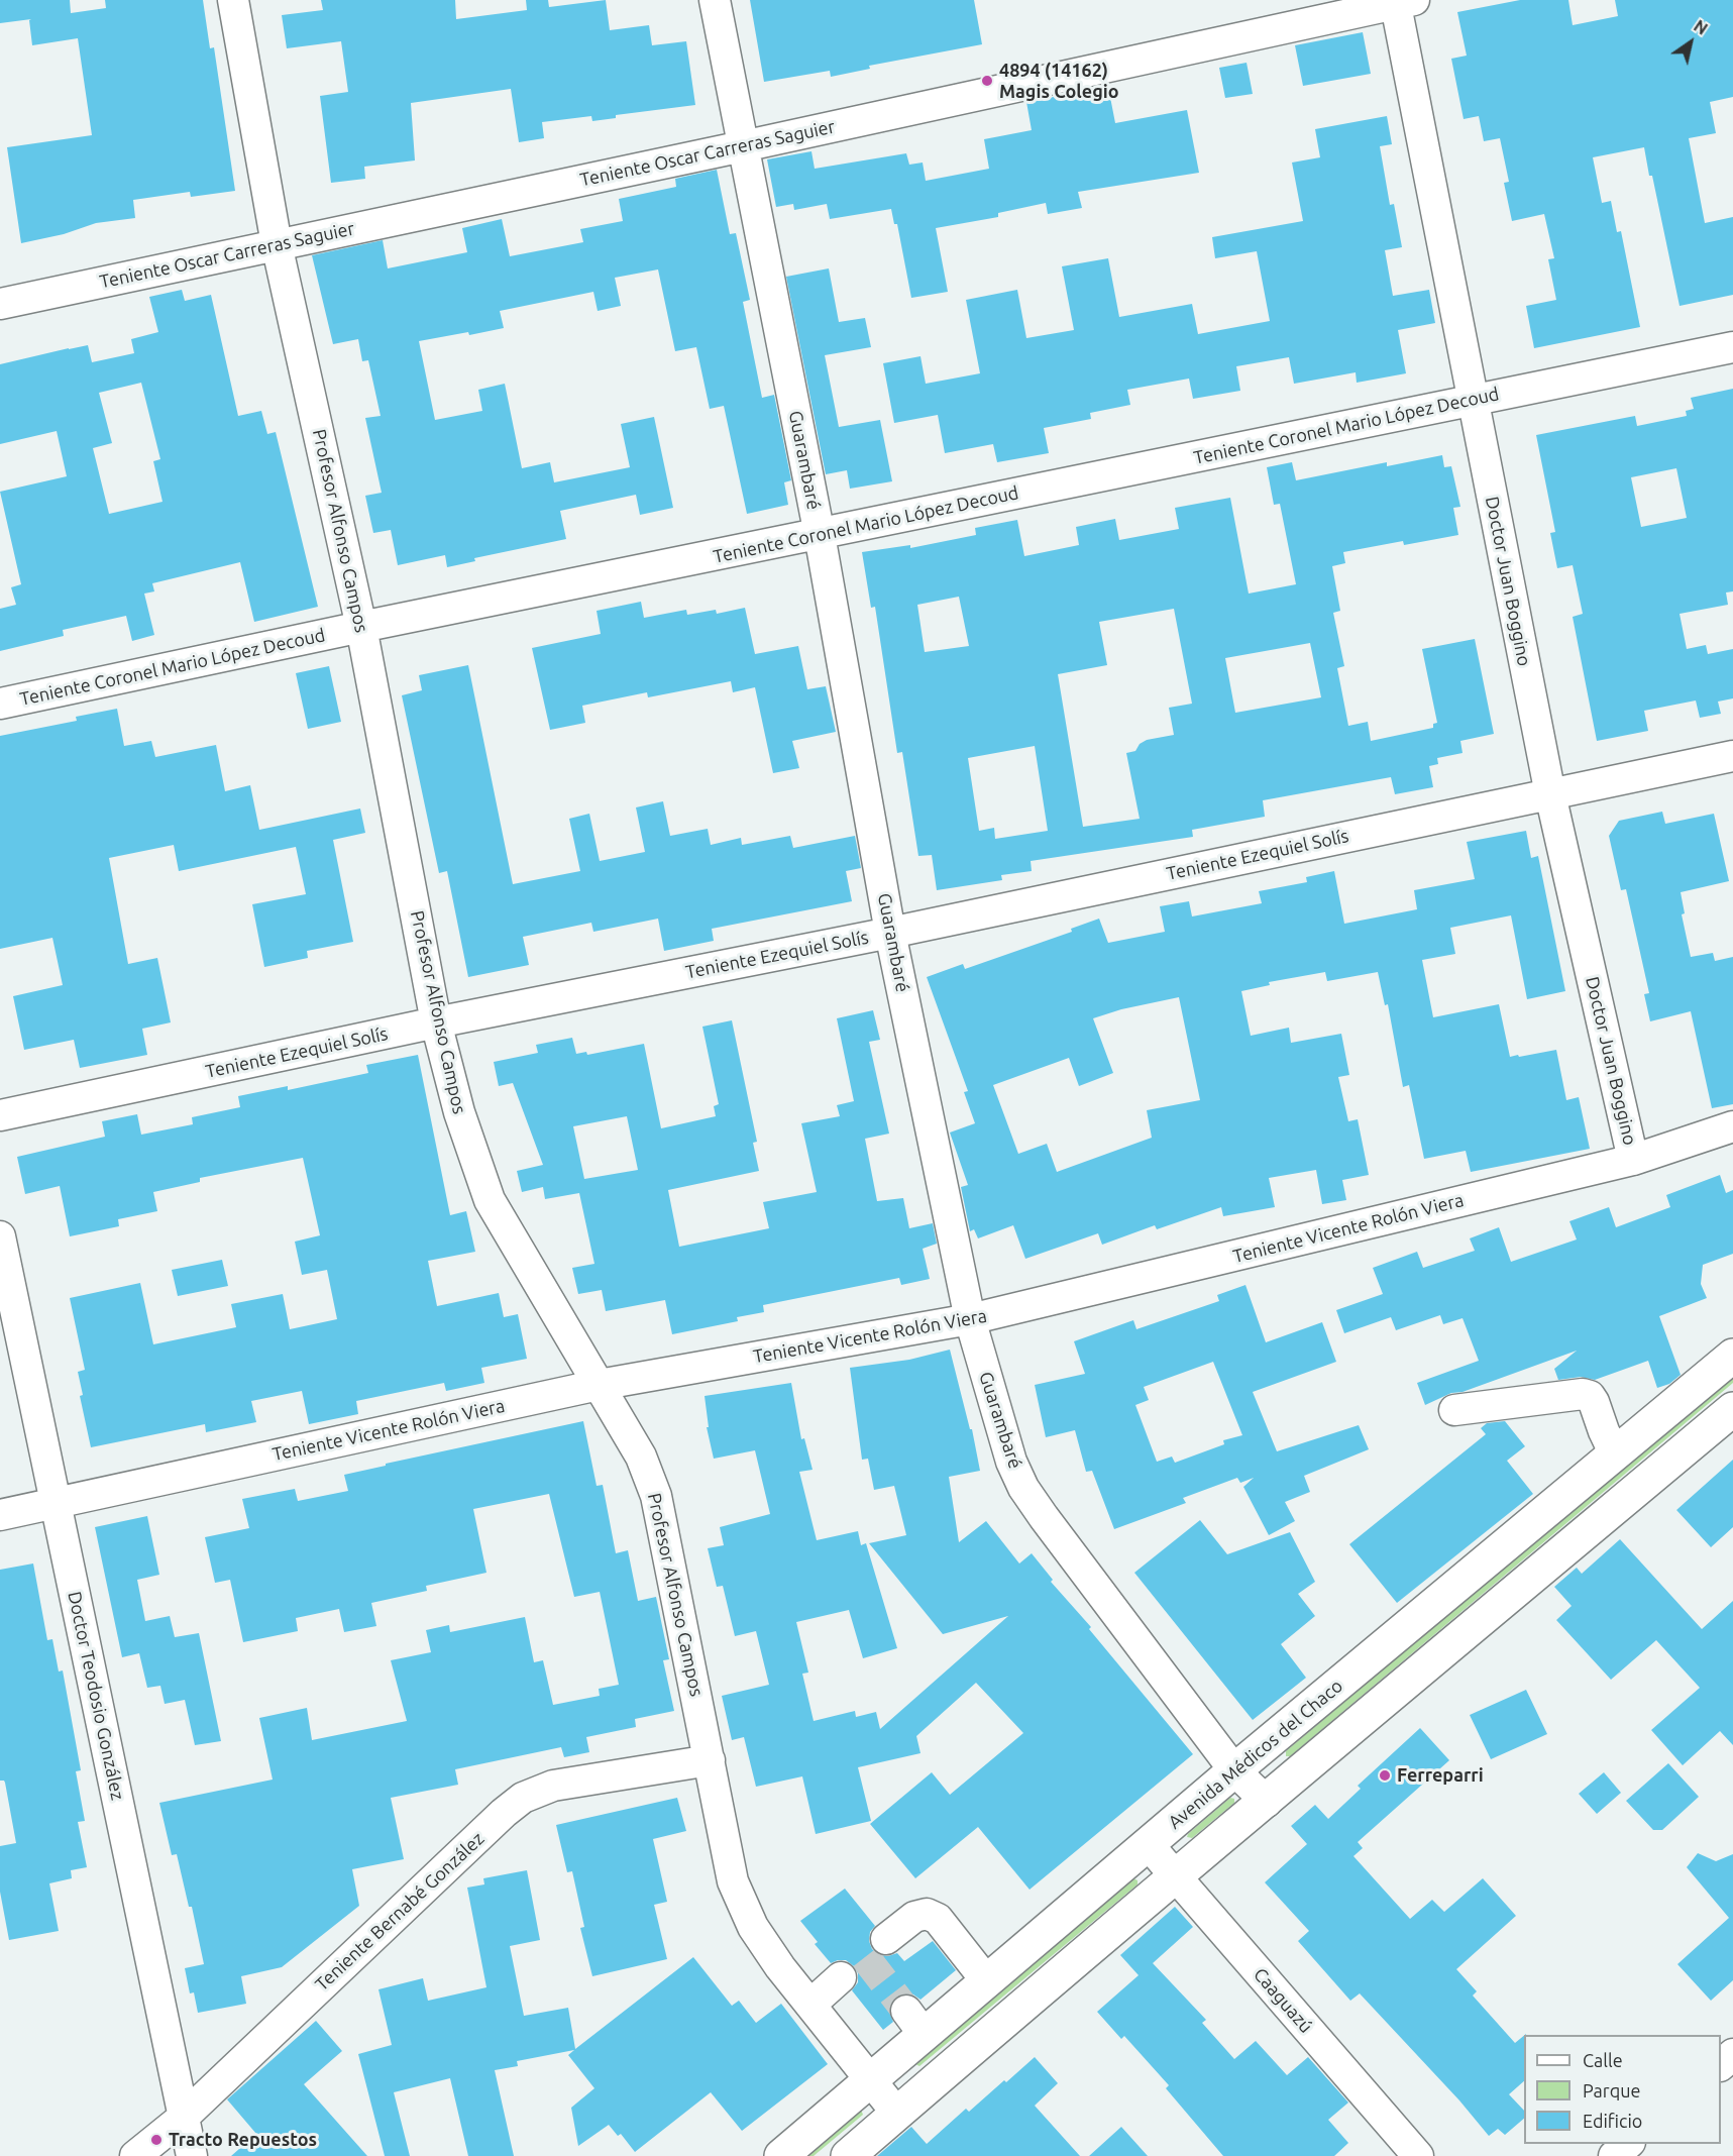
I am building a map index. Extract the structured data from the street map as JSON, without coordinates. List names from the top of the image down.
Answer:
{
  "streets": {
    "main road": ["Avenida Médicos del Chaco"],
    "street": [
      "Teniente Oscar Carreras Saguier",
      "Teniente Coronel Mario López Decoud",
      "Guarambaré",
      "Profesor Alfonso Campos",
      "Doctor Juan Boggino",
      "Teniente Ezequiel Solís",
      "Teniente Vicente Rolón Viera",
      "Doctor Teodosio González",
      "Teniente Bernabé González",
      "Caaguazú"
    ]
  },
  "crossings": [
    ["Teniente Oscar Carreras Saguier", "Guarambaré"],
    ["Teniente Oscar Carreras Saguier", "Profesor Alfonso Campos"],
    ["Teniente Oscar Carreras Saguier", "Doctor Juan Boggino"],
    ["Teniente Coronel Mario López Decoud", "Guarambaré"],
    ["Teniente Coronel Mario López Decoud", "Profesor Alfonso Campos"],
    ["Teniente Coronel Mario López Decoud", "Doctor Juan Boggino"],
    ["Guarambaré", "Teniente Ezequiel Solís"],
    ["Guarambaré", "Teniente Vicente Rolón Viera"],
    ["Guarambaré", "Avenida Médicos del Chaco"],
    ["Profesor Alfonso Campos", "Teniente Ezequiel Solís"],
    ["Profesor Alfonso Campos", "Teniente Vicente Rolón Viera"],
    ["Profesor Alfonso Campos", "Avenida Médicos del Chaco"],
    ["Profesor Alfonso Campos", "Teniente Bernabé González"],
    ["Doctor Juan Boggino", "Teniente Ezequiel Solís"],
    ["Doctor Juan Boggino", "Teniente Vicente Rolón Viera"],
    ["Teniente Vicente Rolón Viera", "Doctor Teodosio González"],
    ["Doctor Teodosio González", "Teniente Bernabé González"],
    ["Avenida Médicos del Chaco", "Caaguazú"]
  ],
  "places": ["4894 (14162) Magis Colegio", "Ferreparri", "Tracto Repuestos"],
  "legend": ["Calle", "Parque", "Edificio"],
  "north": "top right"
}
